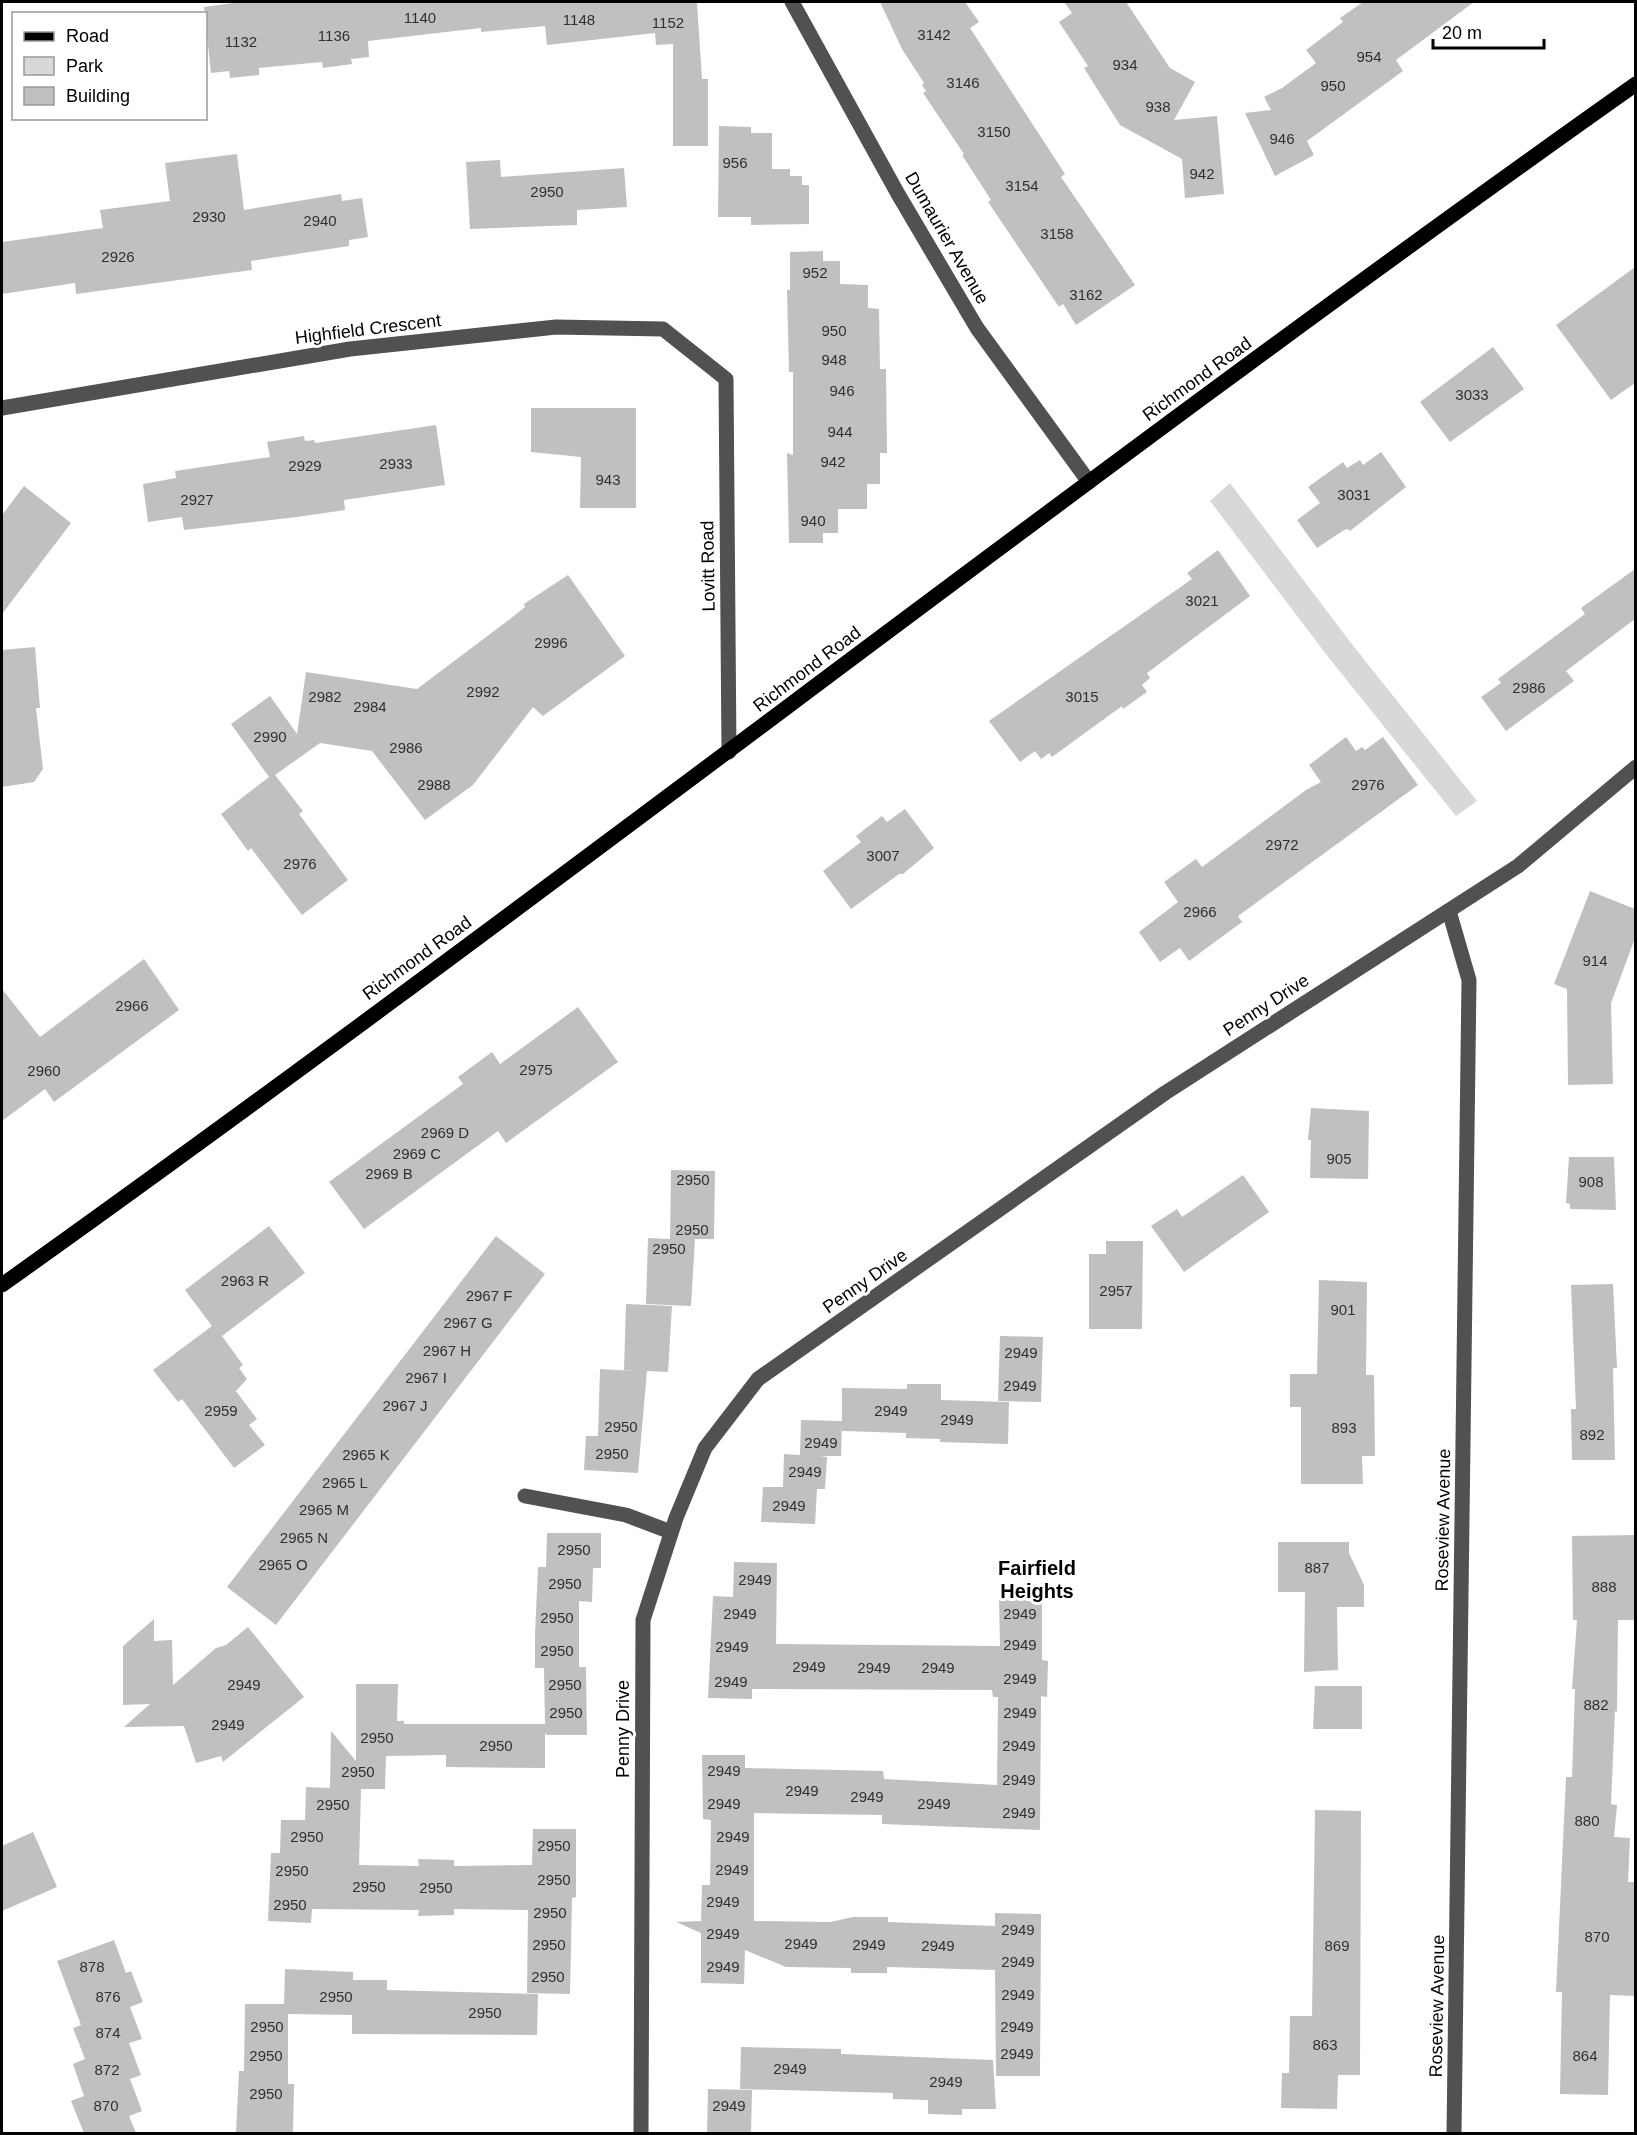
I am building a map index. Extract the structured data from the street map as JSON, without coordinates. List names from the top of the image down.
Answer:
{
  "streets": {
    "main road": ["Richmond Road"],
    "street": [
      "Dumaurier Avenue",
      "Highfield Crescent",
      "Lovitt Road",
      "Penny Drive",
      "Roseview Avenue"
    ]
  },
  "crossings": [
    ["Dumaurier Avenue", "Richmond Road"],
    ["Highfield Crescent", "Lovitt Road"],
    ["Richmond Road", "Lovitt Road"],
    ["Penny Drive", "Roseview Avenue"]
  ],
  "districts": ["Fairfield Heights"],
  "house_numbers": [
    "1140",
    "1148",
    "1152",
    "3142",
    "1136",
    "1132",
    "954",
    "934",
    "3146",
    "950",
    "938",
    "3150",
    "946",
    "956",
    "942",
    "3154",
    "2950",
    "2930",
    "2940",
    "3158",
    "2926",
    "952",
    "3162",
    "950",
    "948",
    "946",
    "3033",
    "944",
    "942",
    "2933",
    "2929",
    "943",
    "3031",
    "2927",
    "940",
    "3021",
    "2996",
    "2986",
    "2992",
    "2982",
    "3015",
    "2984",
    "2990",
    "2986",
    "2988",
    "2976",
    "2972",
    "3007",
    "2976",
    "2966",
    "914",
    "2966",
    "2975",
    "2960",
    "2969 D",
    "2969 C",
    "905",
    "2969 B",
    "2950",
    "908",
    "2950",
    "2950",
    "2963 R",
    "2957",
    "2967 F",
    "901",
    "2967 G",
    "2967 H",
    "2949",
    "2967 I",
    "2949",
    "2967 J",
    "2959",
    "2949",
    "2949",
    "2950",
    "893",
    "892",
    "2949",
    "2950",
    "2965 K",
    "2949",
    "2965 L",
    "2949",
    "2965 M",
    "2965 N",
    "2950",
    "2965 O",
    "887",
    "2949",
    "2950",
    "888",
    "2949",
    "2949",
    "2950",
    "2949",
    "2949",
    "2950",
    "2949",
    "2949",
    "2949",
    "2949",
    "2949",
    "2949",
    "2950",
    "882",
    "2950",
    "2949",
    "2949",
    "2950",
    "2950",
    "2949",
    "2949",
    "2950",
    "2949",
    "2949",
    "2949",
    "2949",
    "2949",
    "2950",
    "2949",
    "880",
    "2950",
    "2949",
    "2950",
    "2949",
    "2950",
    "2950",
    "2950",
    "2950",
    "2949",
    "2950",
    "2950",
    "2949",
    "2949",
    "870",
    "2949",
    "2950",
    "2949",
    "2949",
    "869",
    "2949",
    "878",
    "2949",
    "2950",
    "2949",
    "876",
    "2950",
    "2950",
    "2950",
    "2949",
    "874",
    "863",
    "2949",
    "2950",
    "864",
    "2949",
    "872",
    "2949",
    "2950",
    "870",
    "2949"
  ],
  "legend": ["Road", "Park", "Building"],
  "scale_bar": "20 m"
}
